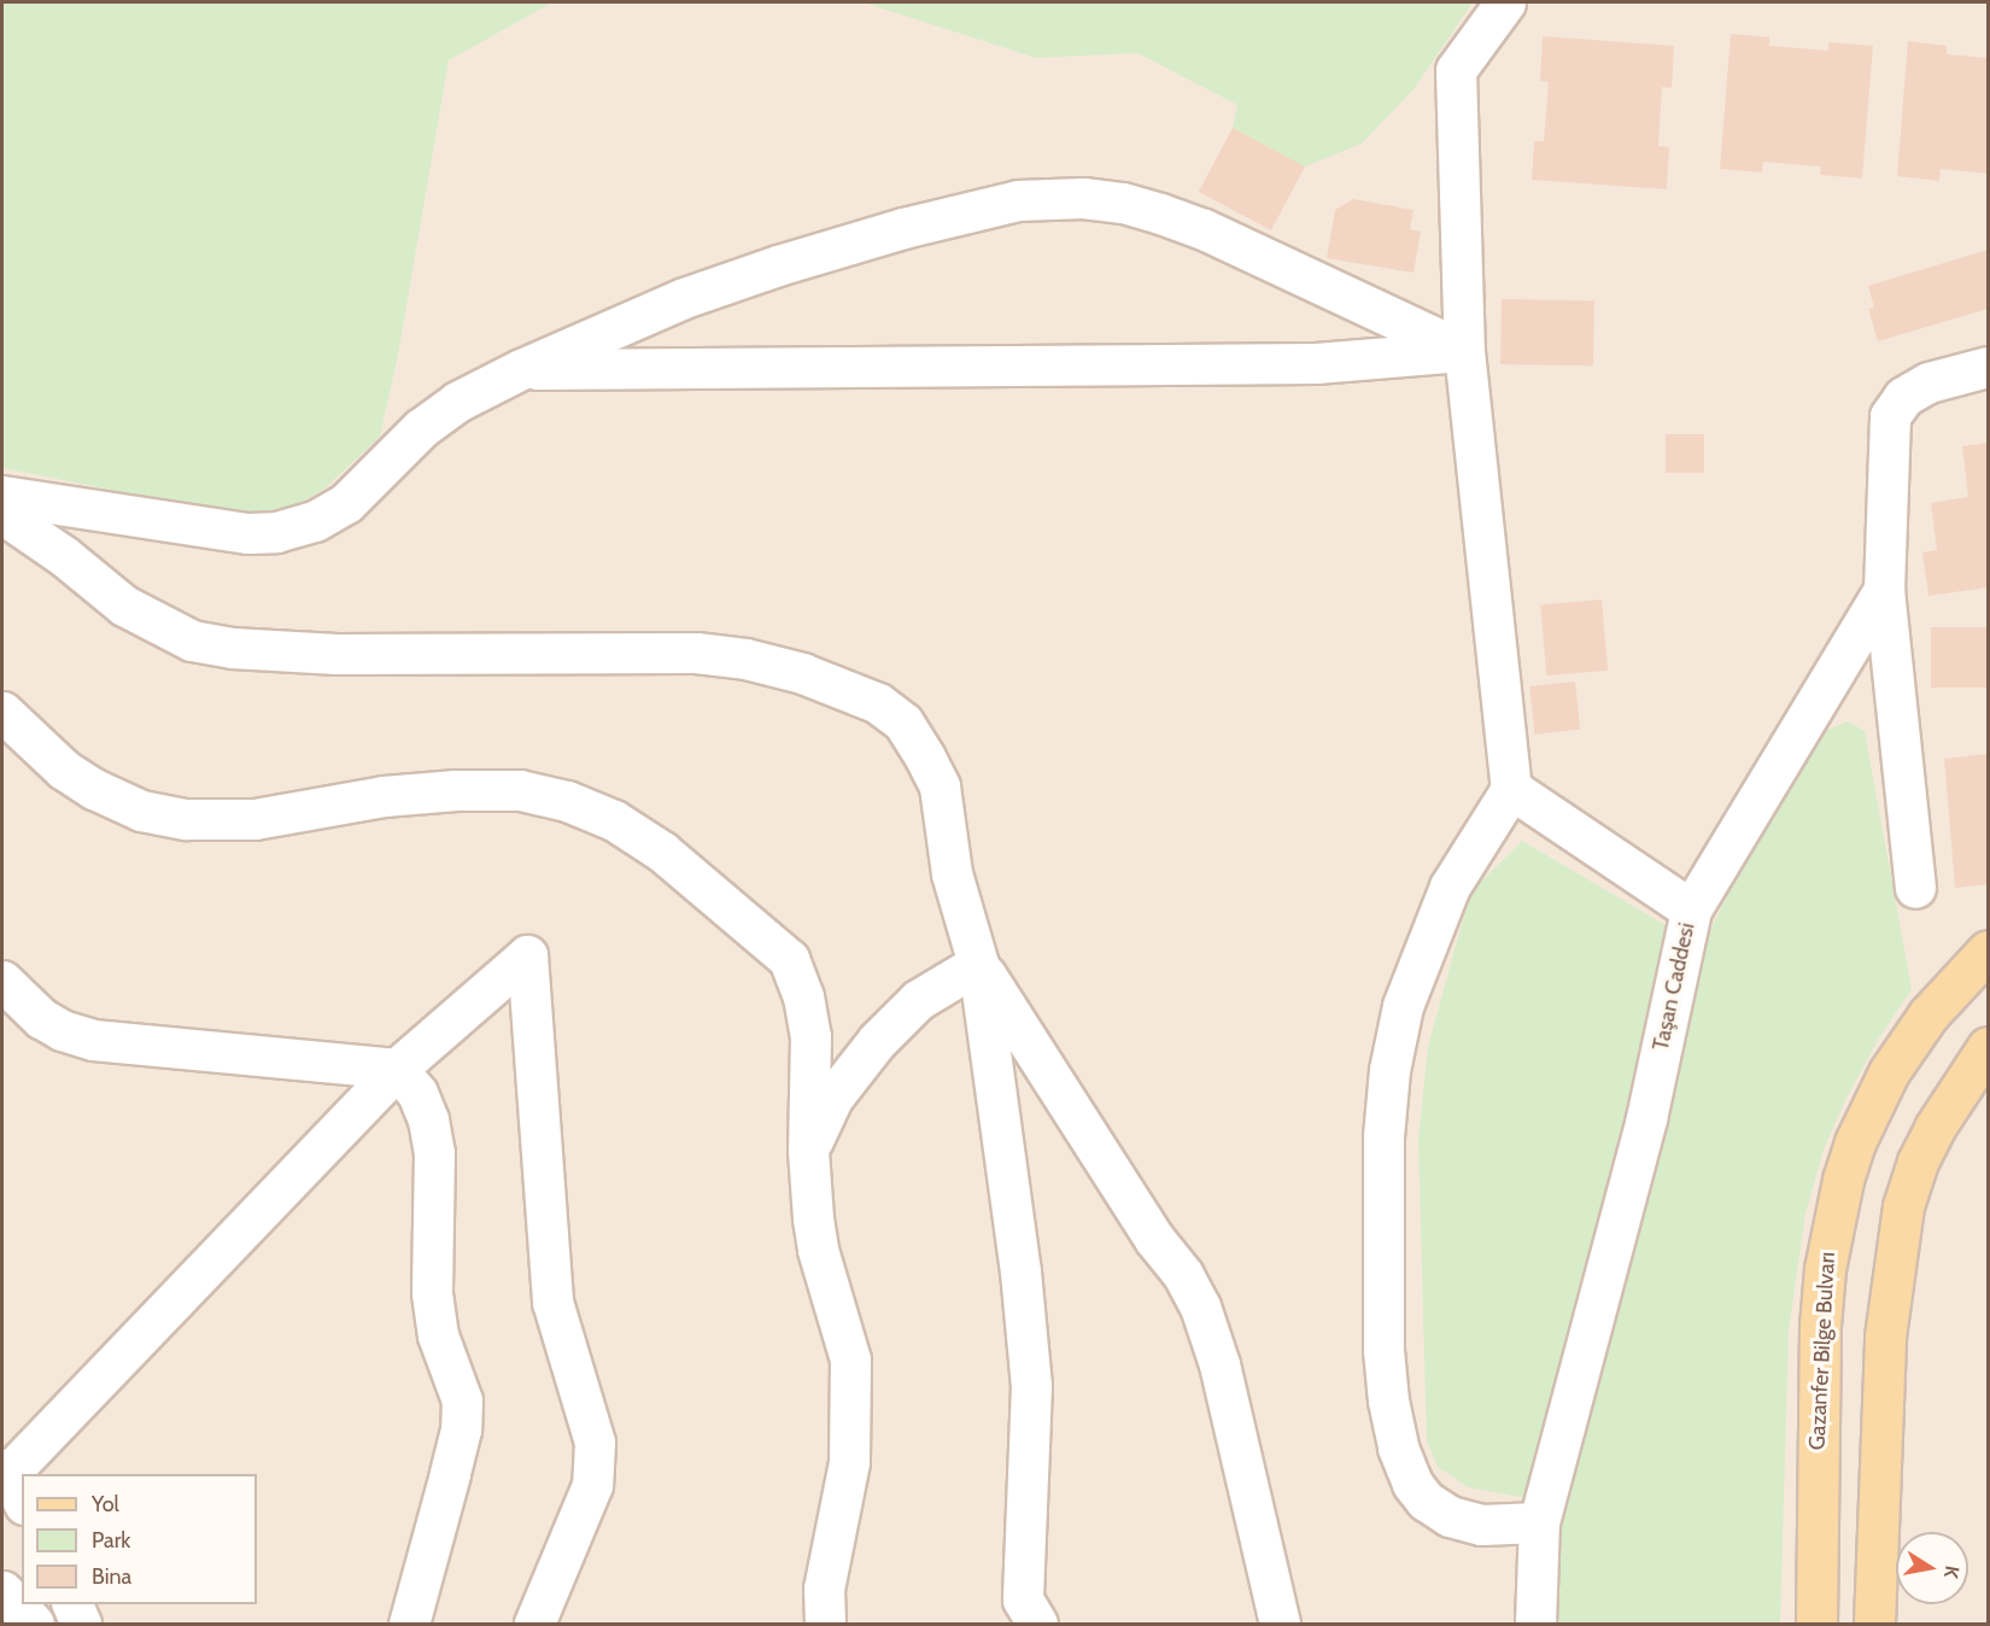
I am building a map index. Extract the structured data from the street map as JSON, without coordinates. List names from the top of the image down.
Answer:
{
  "streets": {
    "main road": ["Gazanfer Bilge Bulvarı"],
    "street": ["Taşan Caddesi"]
  },
  "legend": ["Yol", "Park", "Bina"],
  "north": "right"
}
